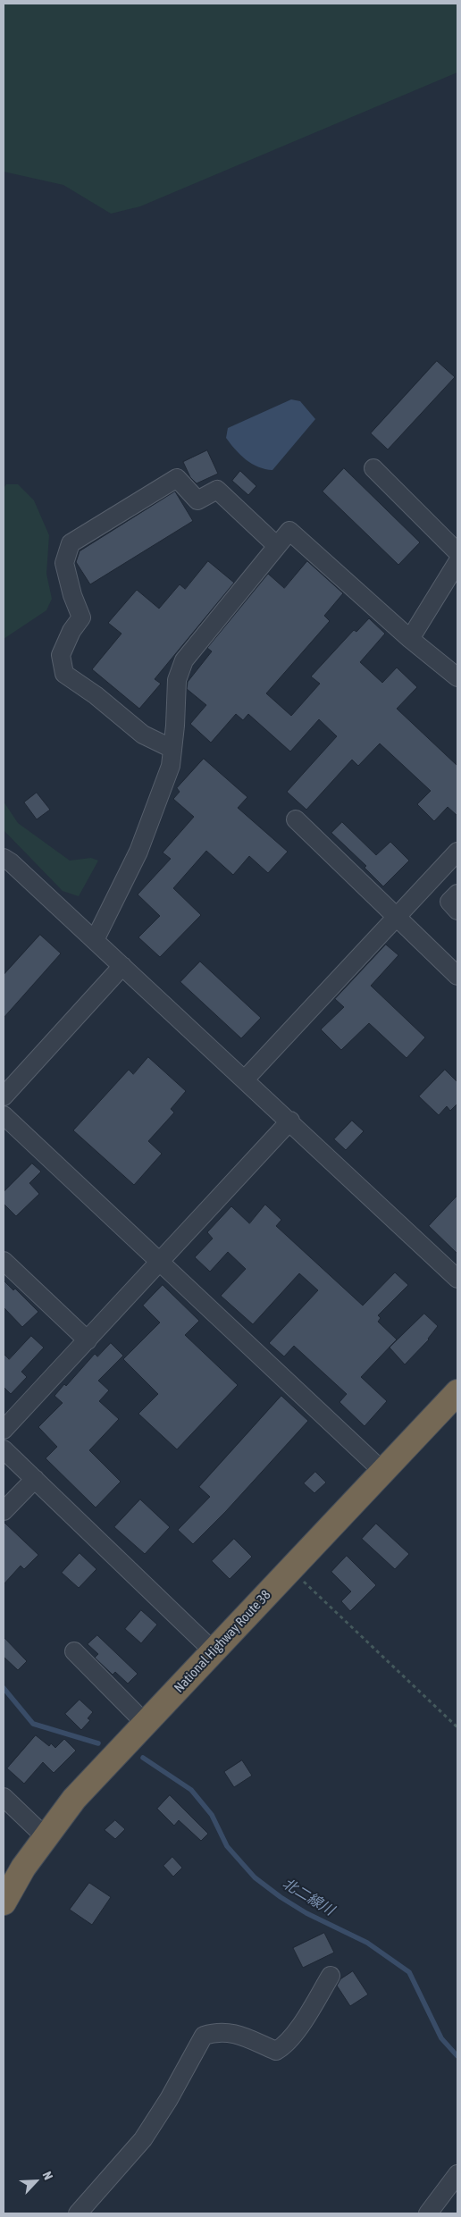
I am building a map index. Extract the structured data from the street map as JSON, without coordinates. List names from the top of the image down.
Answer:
{
  "streets": {
    "highway": ["National Highway Route 38"]
  },
  "water": ["北二線川"],
  "north": "top right"
}
